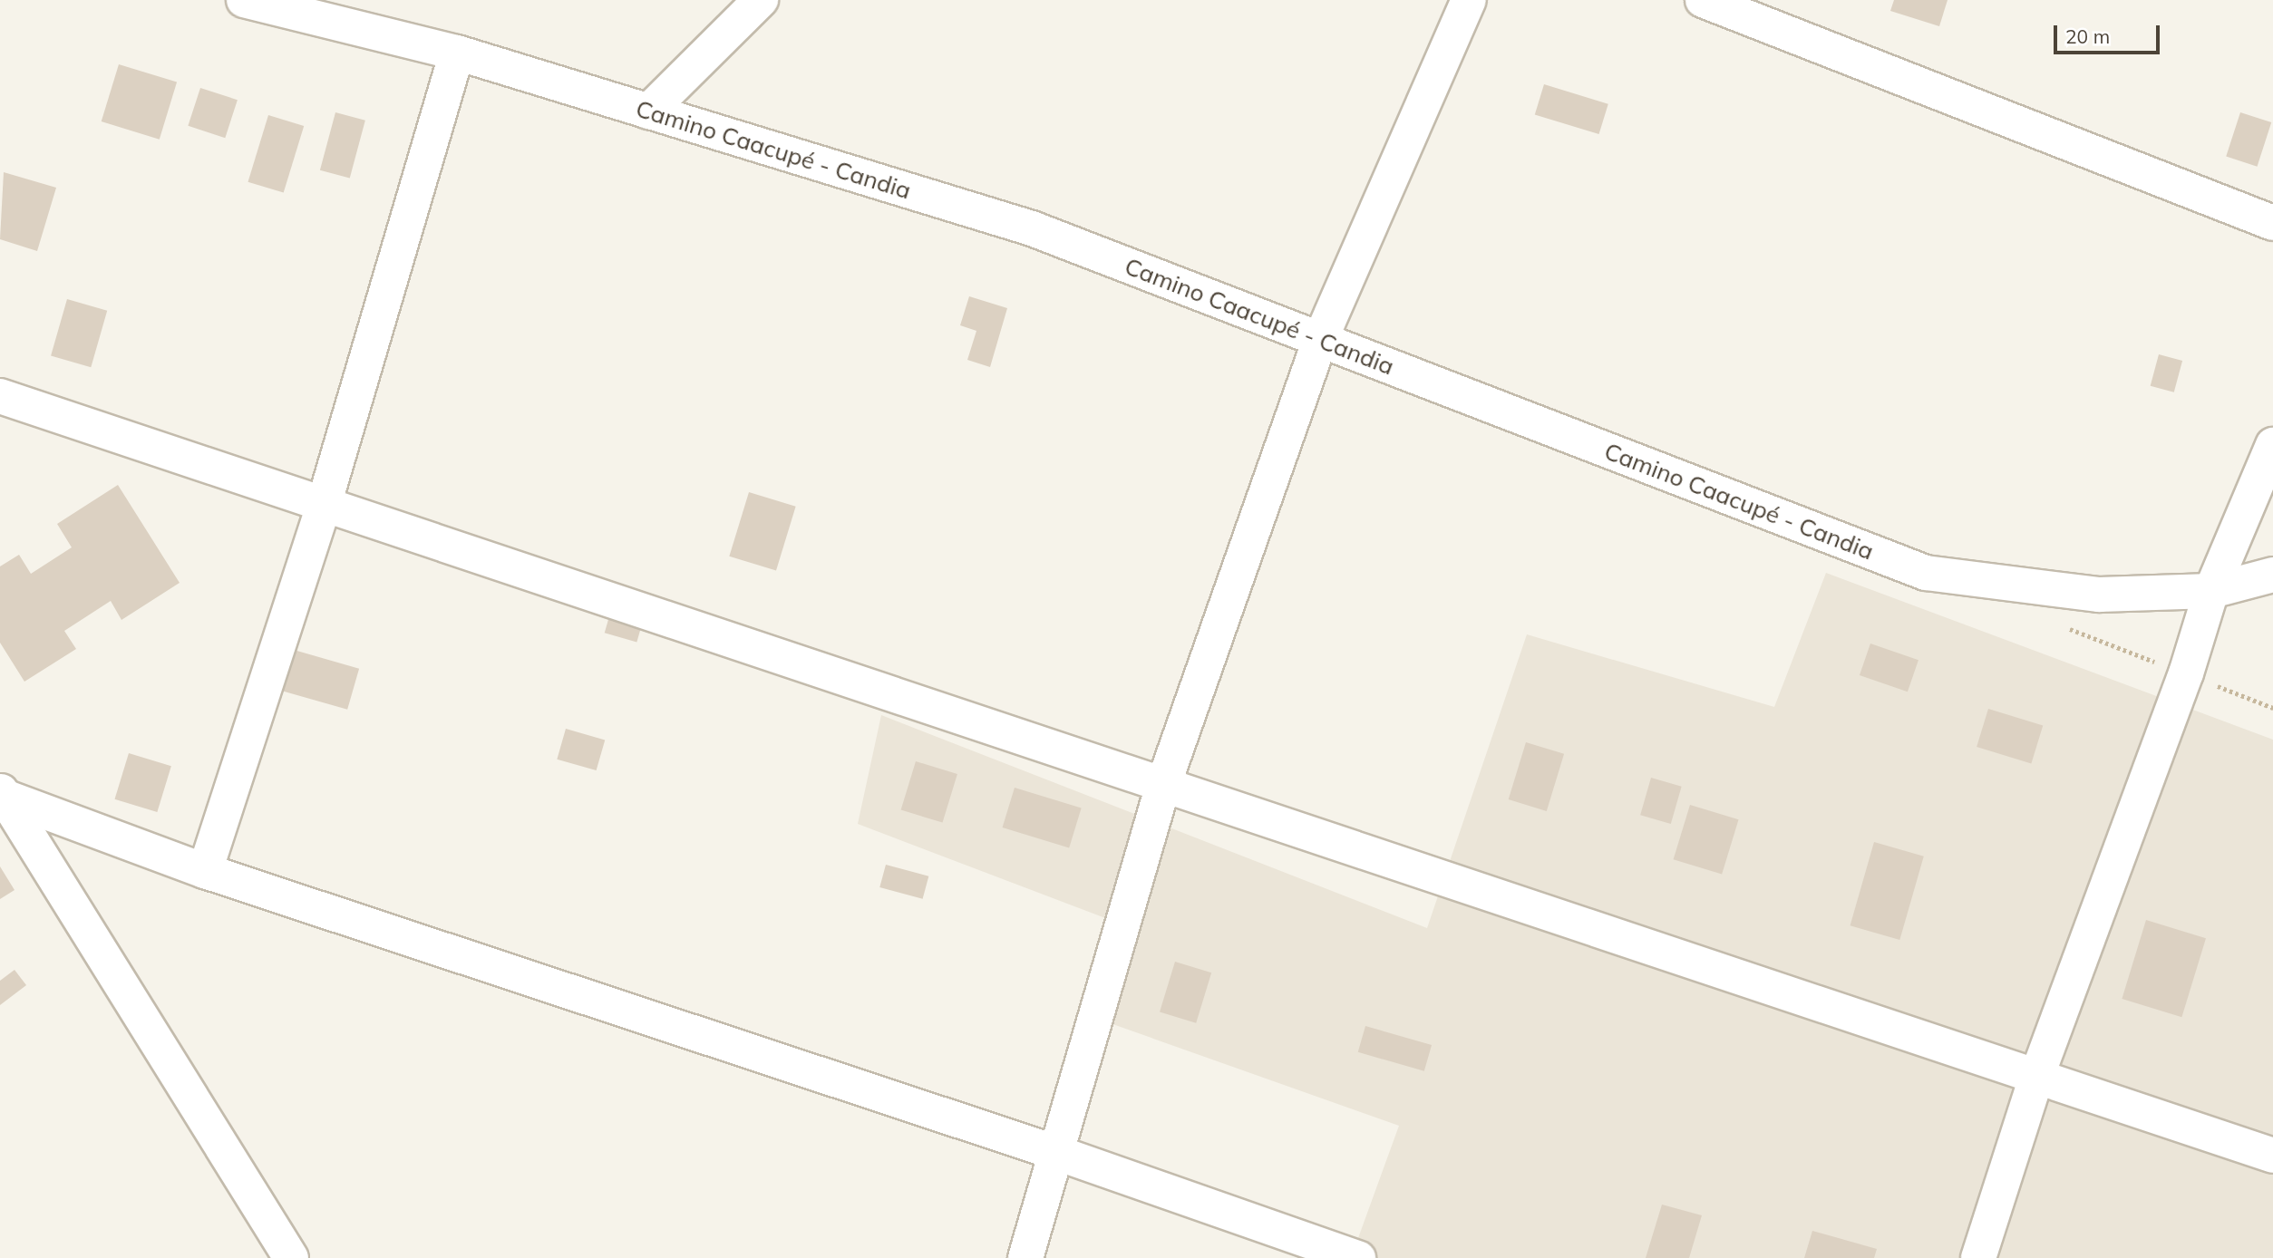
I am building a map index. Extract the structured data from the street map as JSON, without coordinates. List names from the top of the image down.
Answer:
{
  "streets": {
    "street": ["Camino Caacupé - Candia"]
  },
  "scale_bar": "20 m"
}
